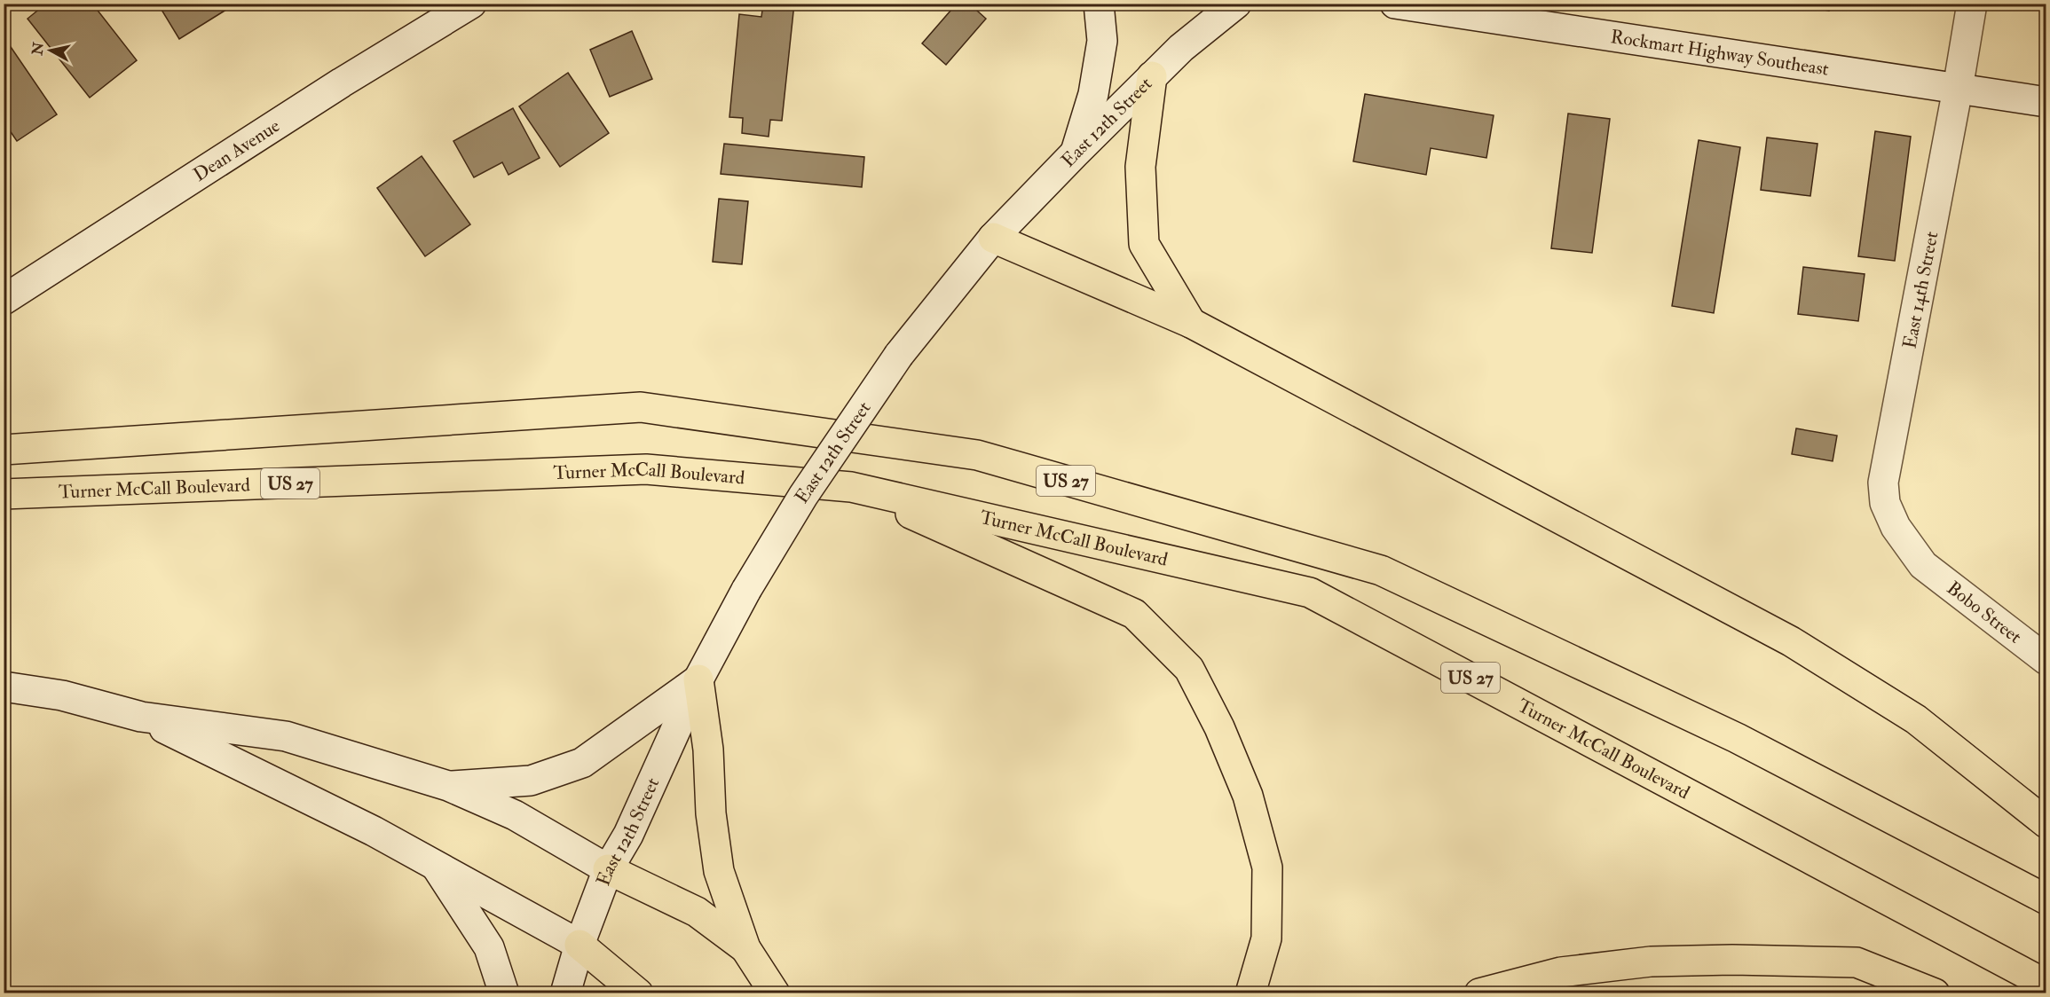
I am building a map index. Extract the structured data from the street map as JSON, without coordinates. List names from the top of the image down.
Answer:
{
  "streets": {
    "highway": ["Turner McCall Boulevard", "US 27"],
    "main road": [
      "Rockmart Highway Southeast",
      "East 12th Street",
      "Dean Avenue",
      "East 14th Street",
      "Bobo Street"
    ]
  },
  "crossings": [
    ["Rockmart Highway Southeast", "East 14th Street"],
    ["East 14th Street", "Bobo Street"]
  ],
  "north": "left"
}
